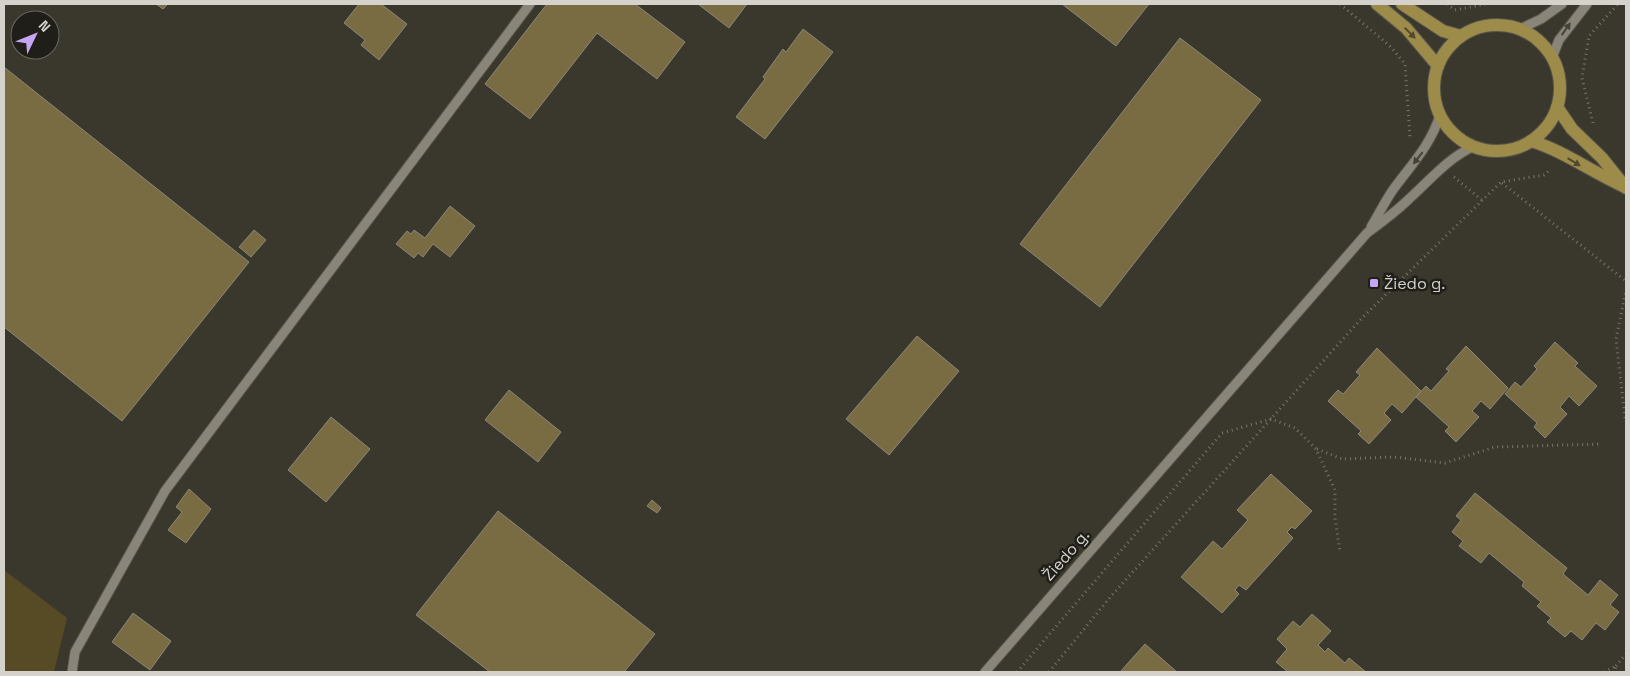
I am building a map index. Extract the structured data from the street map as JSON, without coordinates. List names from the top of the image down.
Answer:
{
  "streets": {
    "street": ["Žiedo g."]
  },
  "places": {
    "transit": ["Žiedo g."]
  },
  "north": "top right"
}
